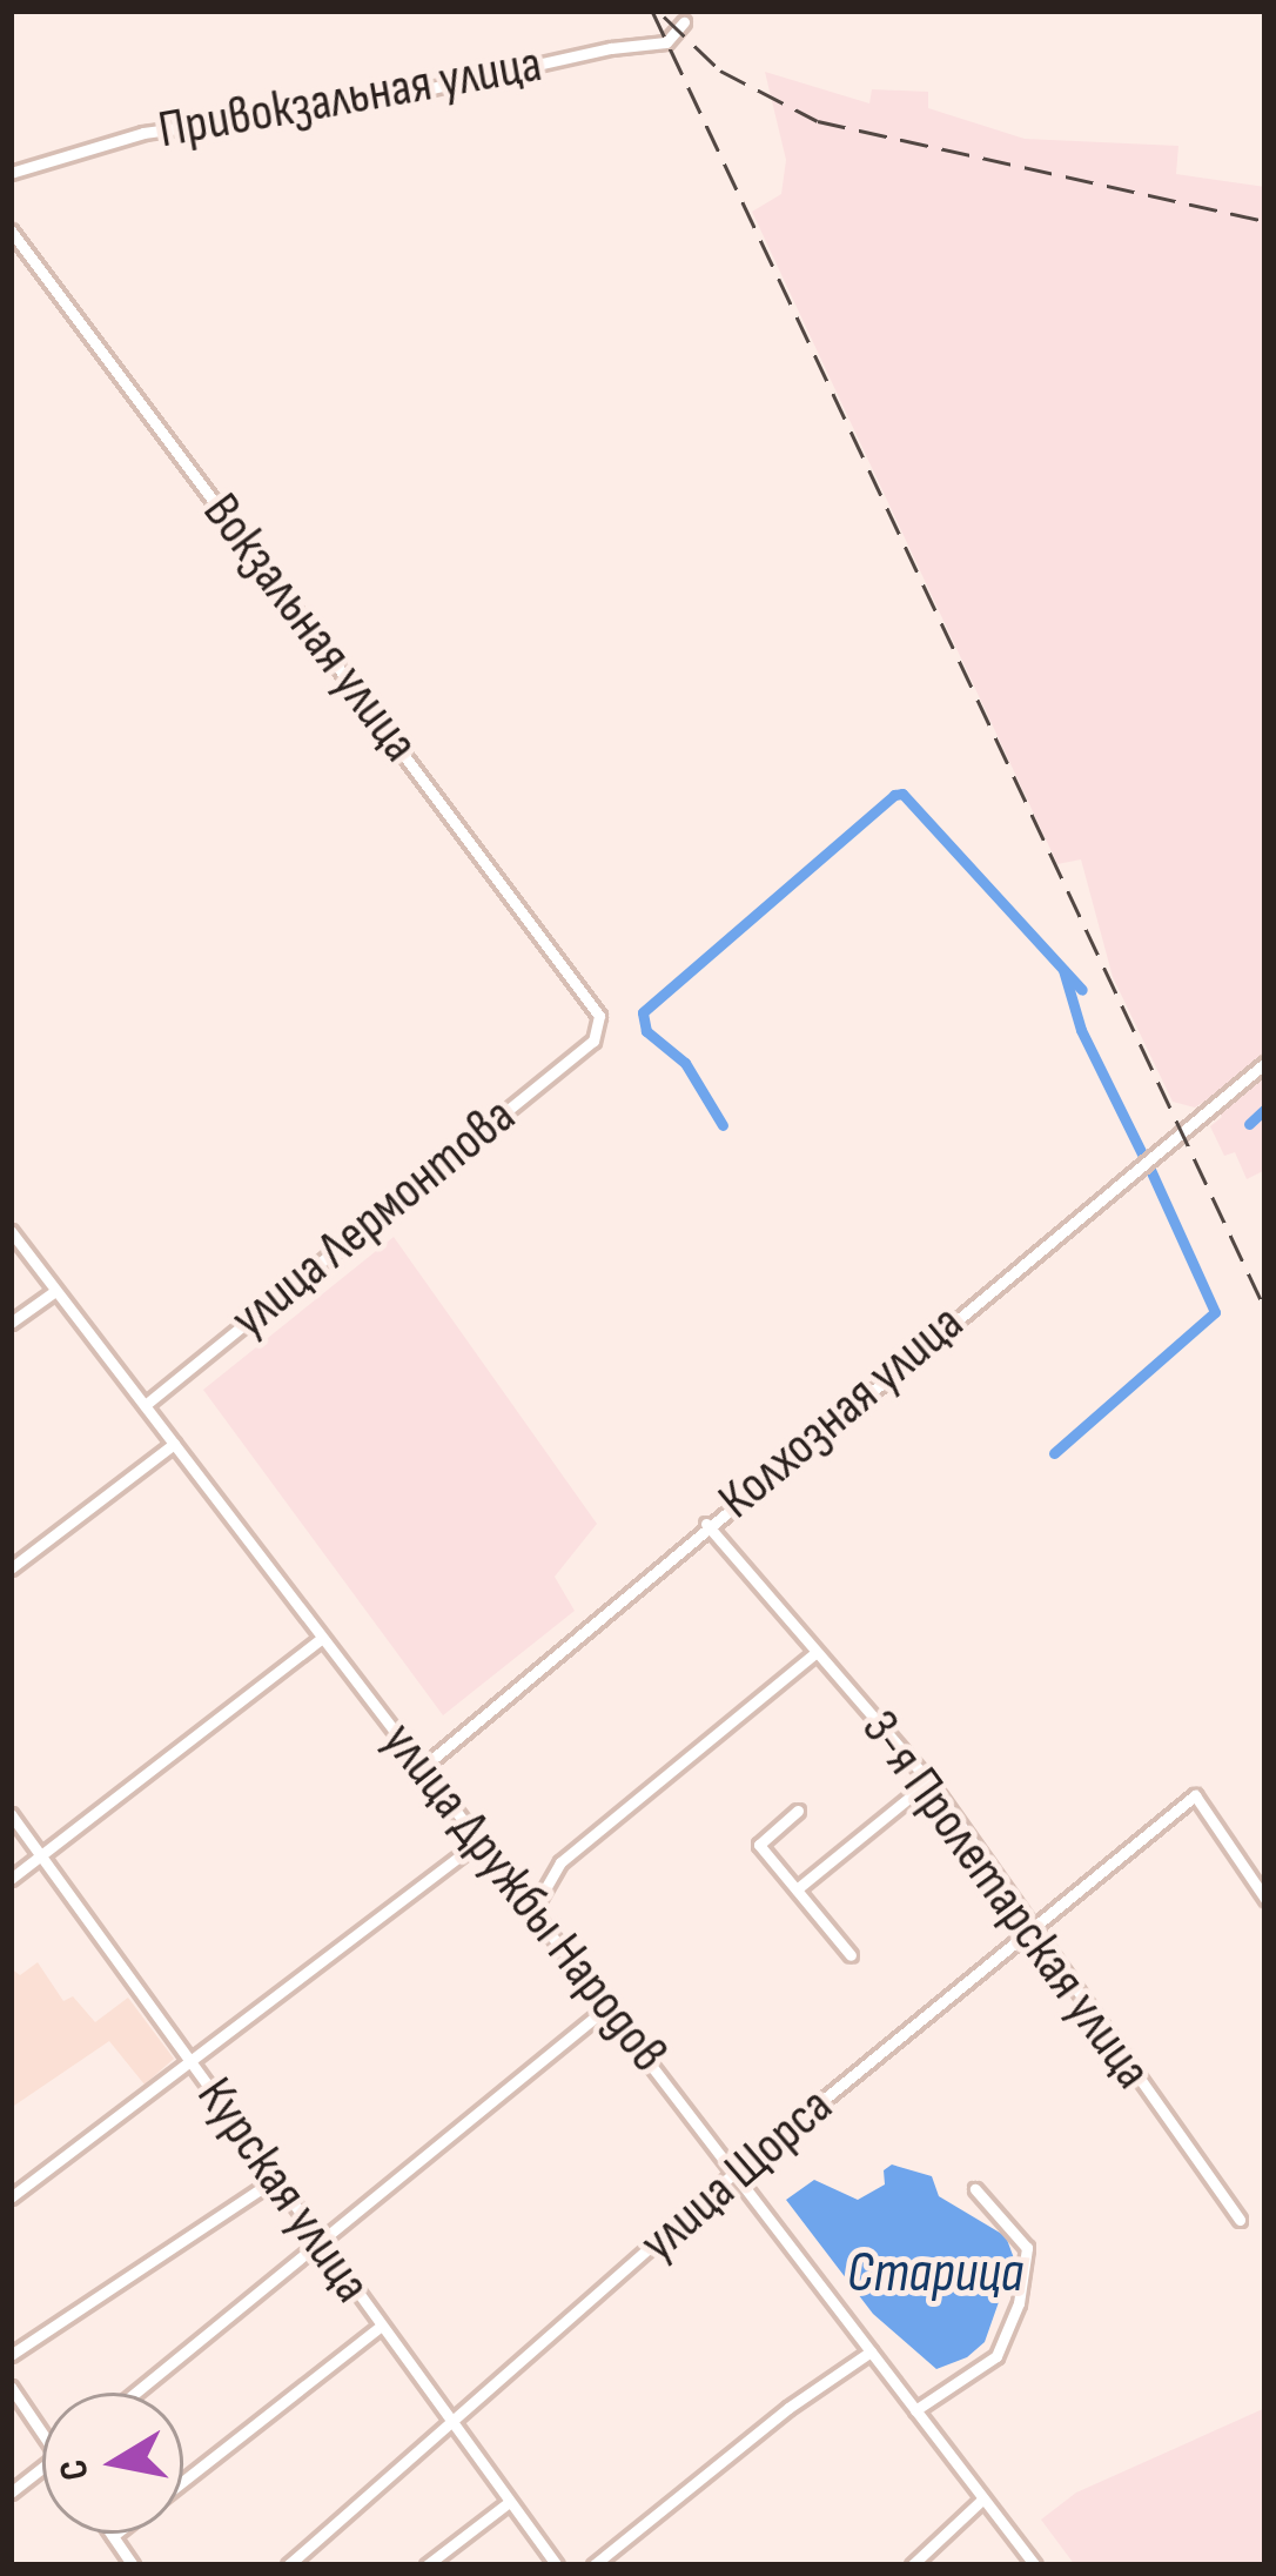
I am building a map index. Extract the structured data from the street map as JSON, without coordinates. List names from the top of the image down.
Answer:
{
  "streets": {
    "street": [
      "Привокзальная улица",
      "Вокзальная улица",
      "улица Лермонтова",
      "Колхозная улица",
      "улица Дружбы Народов",
      "3-я Пролетарская улица",
      "улица Щорса",
      "Курская улица"
    ]
  },
  "crossings": [
    ["Вокзальная улица", "улица Лермонтова"],
    ["улица Лермонтова", "улица Дружбы Народов"],
    ["Колхозная улица", "улица Дружбы Народов"],
    ["Колхозная улица", "3-я Пролетарская улица"],
    ["улица Дружбы Народов", "улица Щорса"],
    ["3-я Пролетарская улица", "улица Щорса"],
    ["улица Щорса", "Курская улица"]
  ],
  "water": ["Старица"],
  "north": "left"
}
